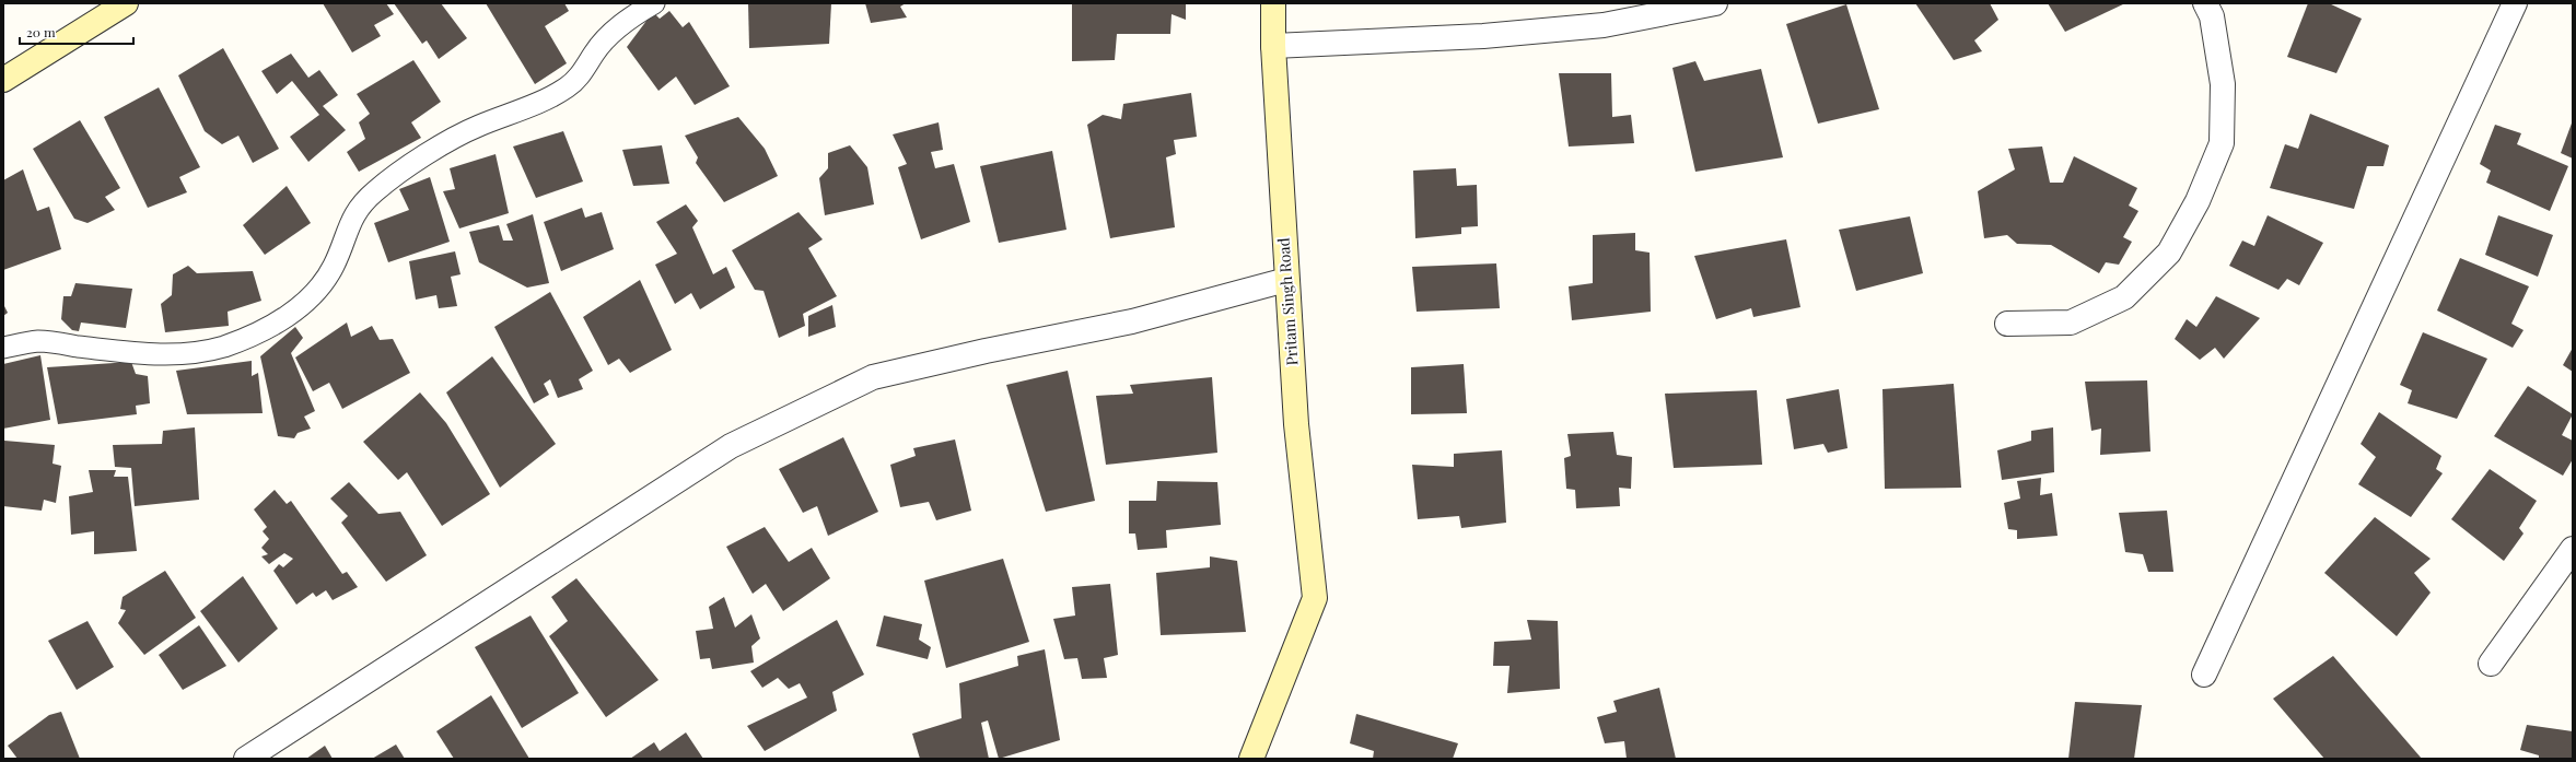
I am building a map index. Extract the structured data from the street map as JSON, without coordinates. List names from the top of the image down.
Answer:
{
  "streets": {
    "street": ["Pritam Singh Road"]
  },
  "scale_bar": "20 m"
}
